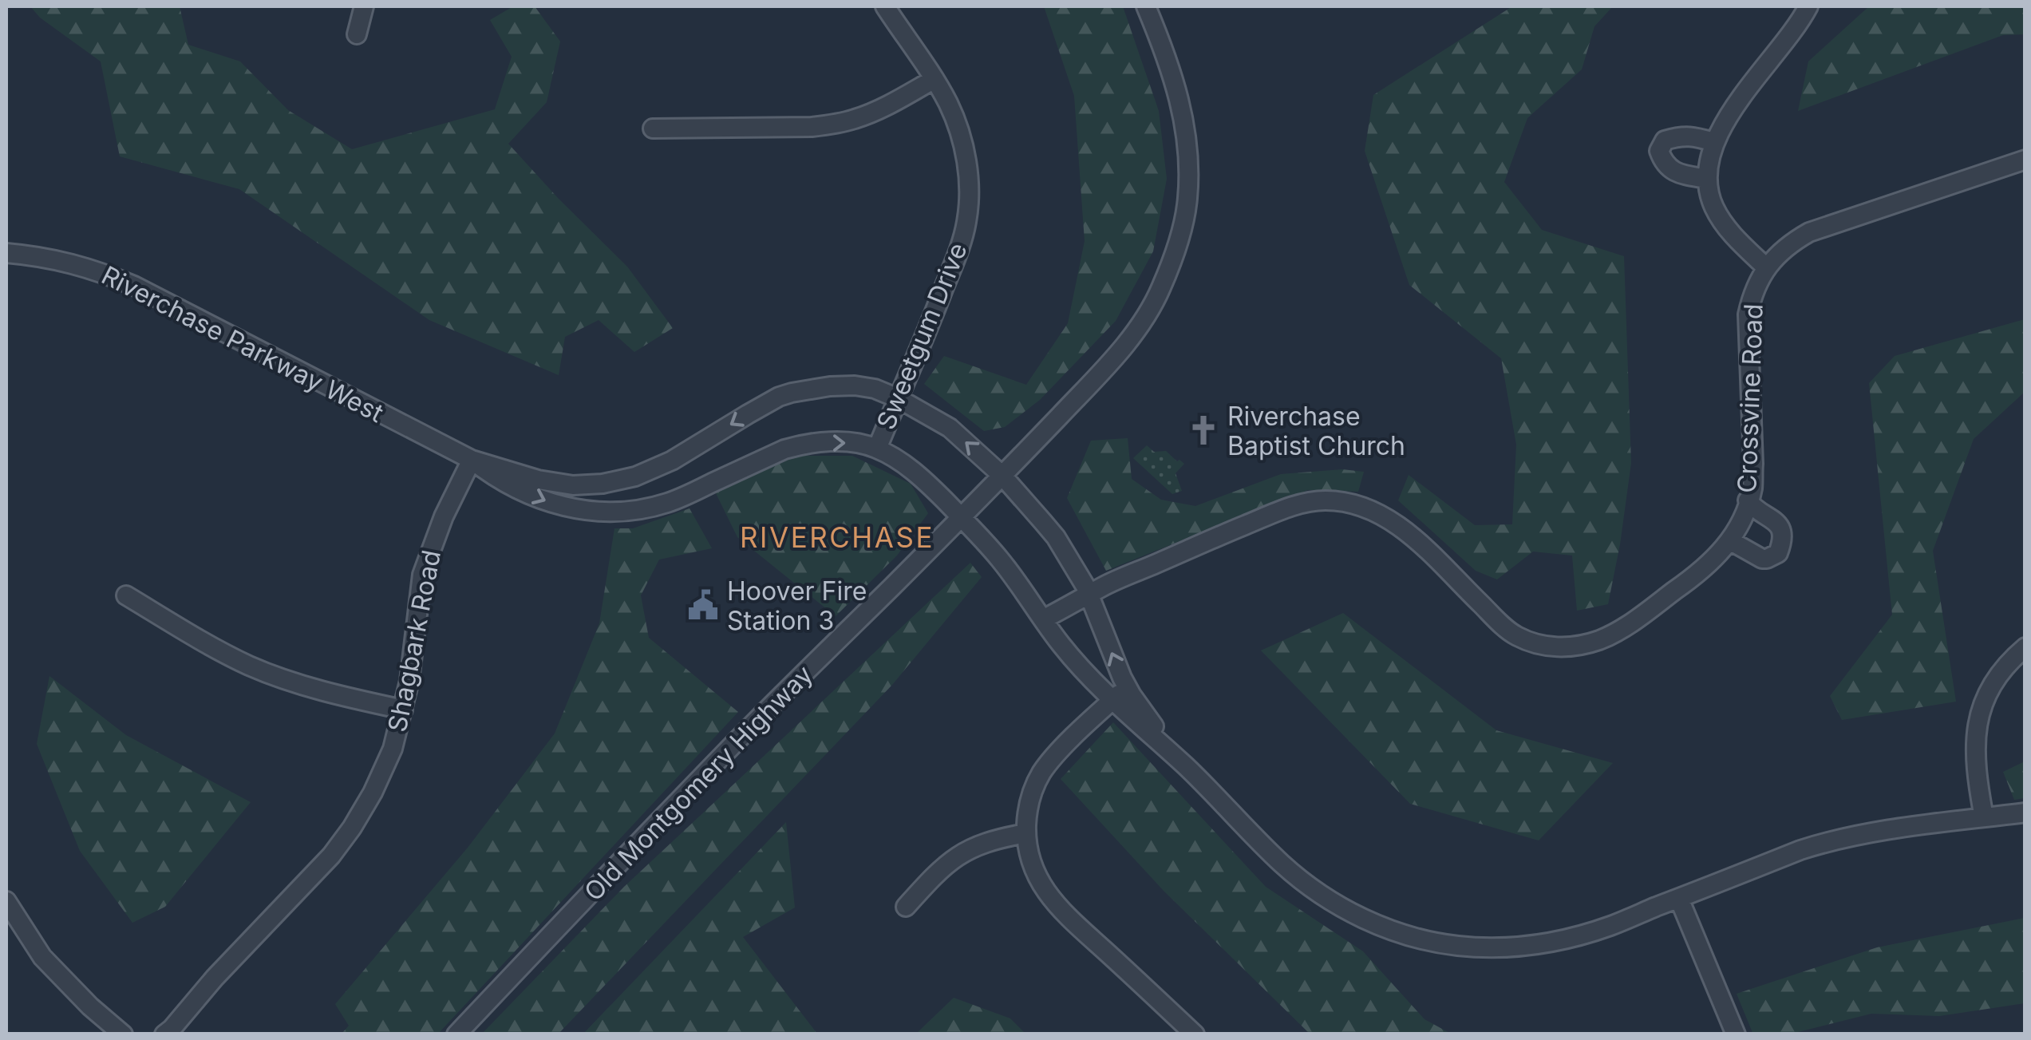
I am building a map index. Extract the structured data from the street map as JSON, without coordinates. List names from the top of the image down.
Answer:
{
  "streets": {
    "street": [
      "Sweetgum Drive",
      "Riverchase Parkway West",
      "Crossvine Road",
      "Shagbark Road",
      "Old Montgomery Highway"
    ]
  },
  "crossings": [
    ["Sweetgum Drive", "Riverchase Parkway West"],
    ["Riverchase Parkway West", "Crossvine Road"],
    ["Riverchase Parkway West", "Shagbark Road"],
    ["Riverchase Parkway West", "Old Montgomery Highway"]
  ],
  "districts": ["RIVERCHASE"],
  "places": {
    "church": ["Riverchase Baptist Church"],
    "public building": ["Hoover Fire Station 3"]
  }
}
